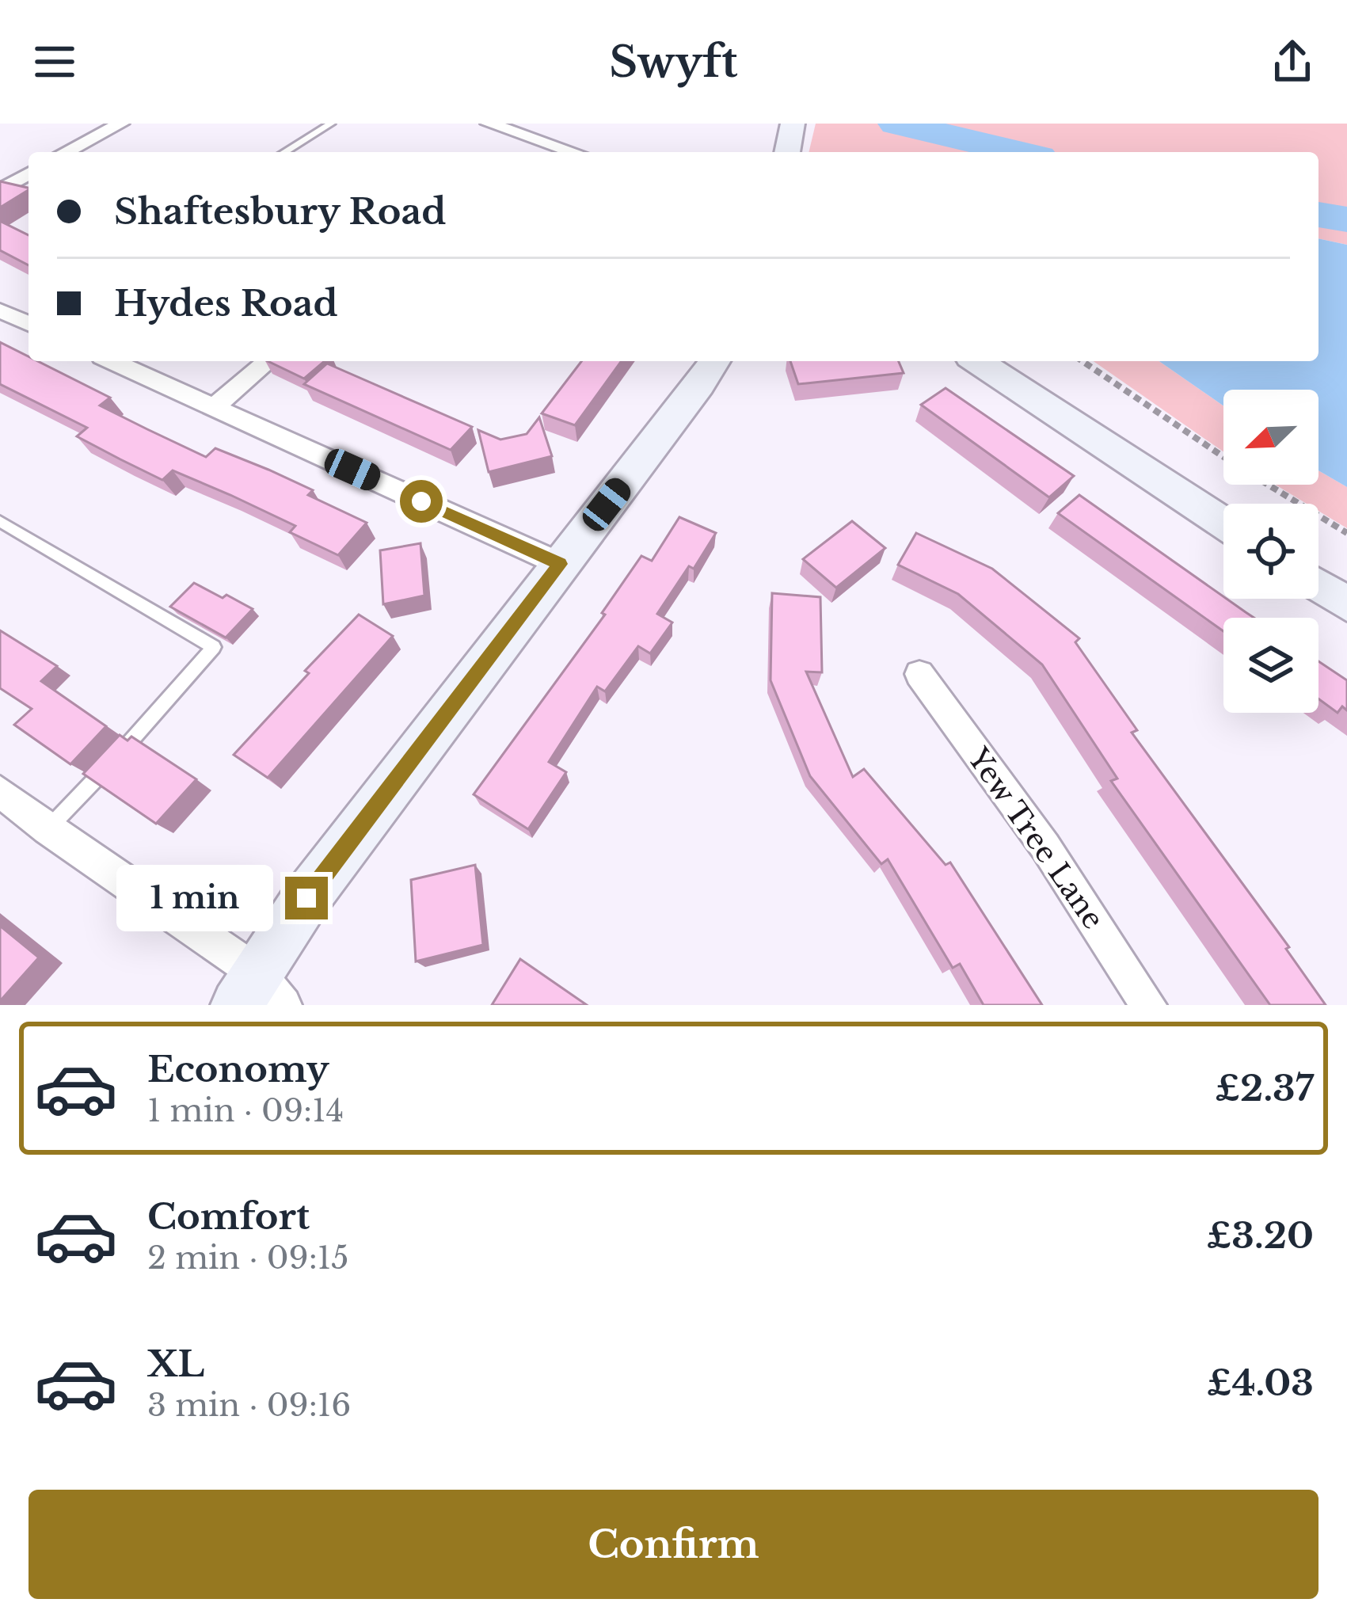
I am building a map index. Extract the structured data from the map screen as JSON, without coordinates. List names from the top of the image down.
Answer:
{
  "streets": {
    "street": ["Yew Tree Lane"]
  },
  "north": "bottom left",
  "page": {
    "header": "Swyft",
    "banner": ["Shaftesbury Road", "Hydes Road"],
    "bubble": "1 min",
    "list": [
      {
        "name": "Economy",
        "note": "1 min · 09:14",
        "value": "£2.37"
      },
      {
        "name": "Comfort",
        "note": "2 min · 09:15",
        "value": "£3.20"
      },
      {
        "name": "XL",
        "note": "3 min · 09:16",
        "value": "£4.03"
      }
    ],
    "buttons": "Confirm"
  }
}
